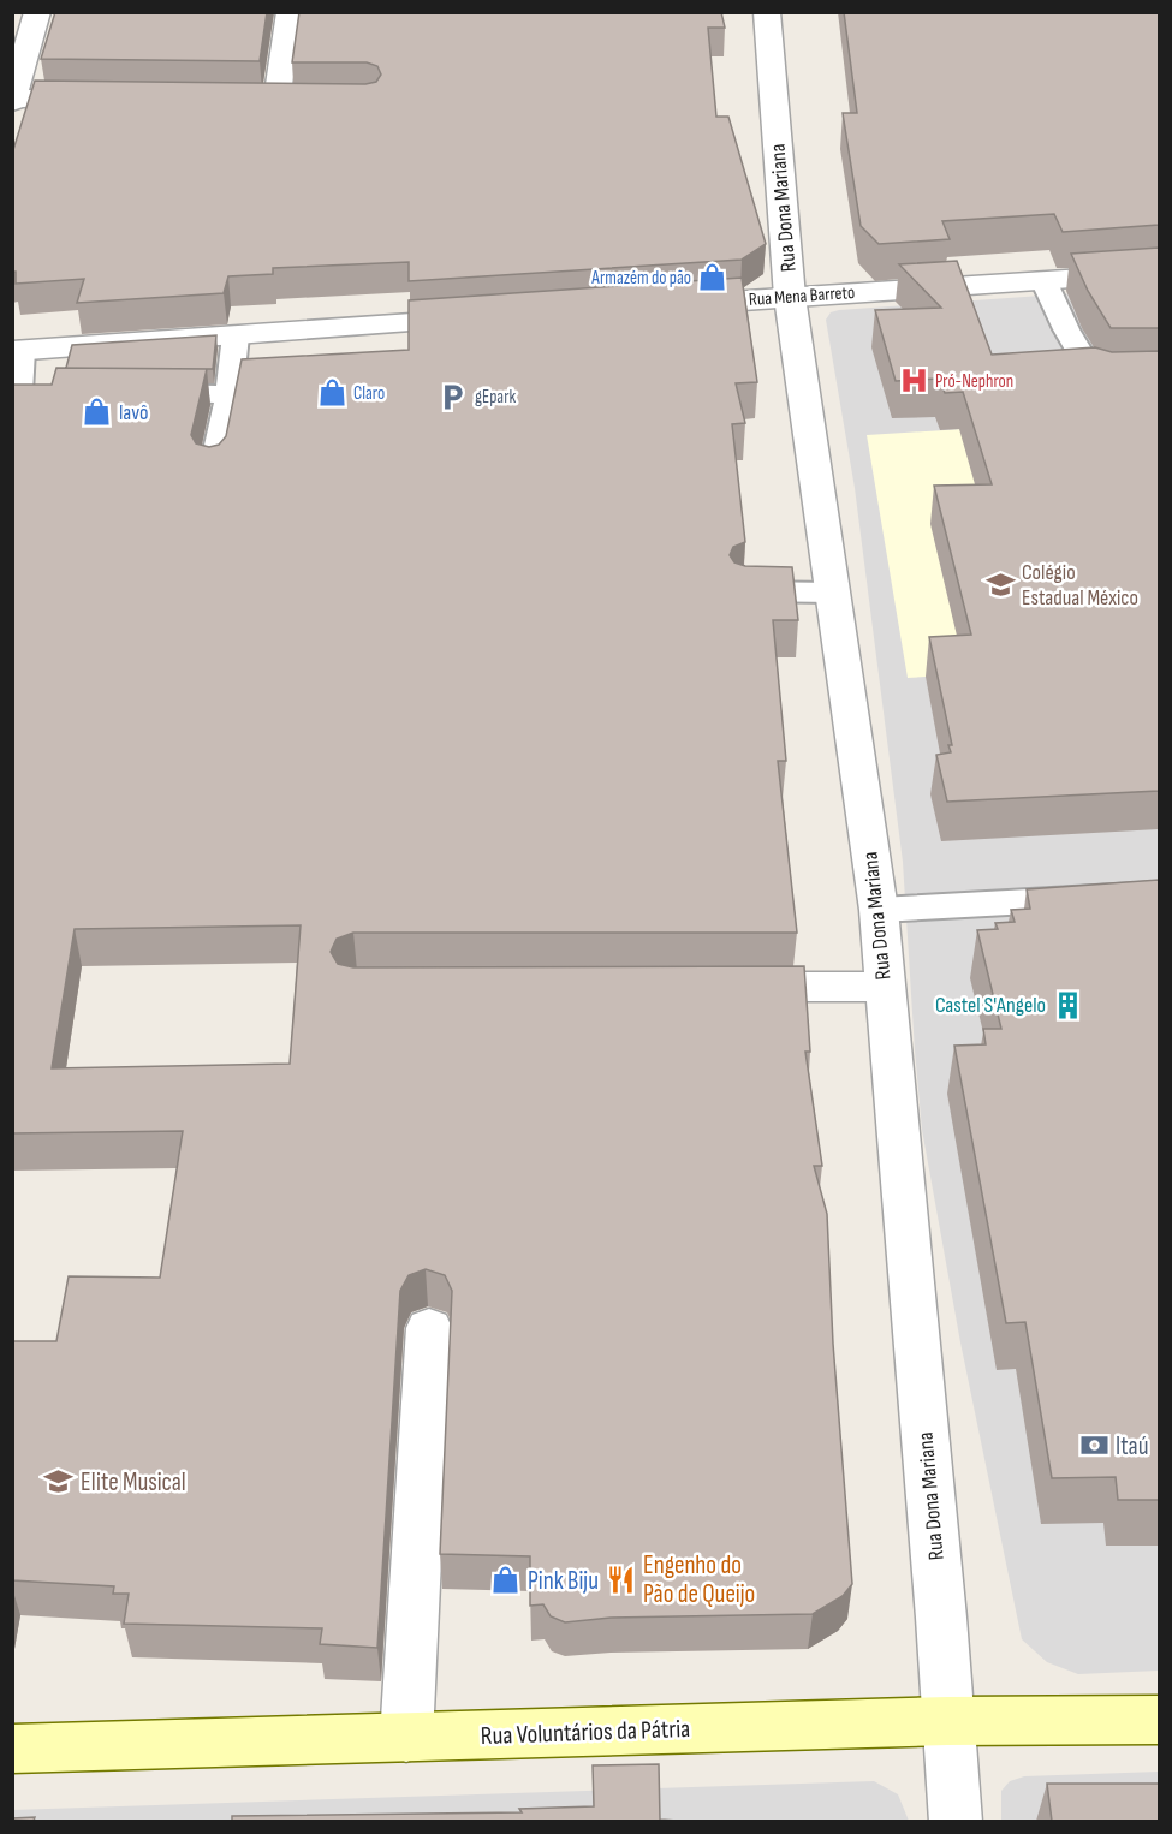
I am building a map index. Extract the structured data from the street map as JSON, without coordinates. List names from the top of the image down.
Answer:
{
  "streets": {
    "main road": ["Rua Voluntários da Pátria"],
    "street": ["Rua Dona Mariana", "Rua Mena Barreto"]
  },
  "crossings": [
    ["Rua Dona Mariana", "Rua Mena Barreto"],
    ["Rua Dona Mariana", "Rua Voluntários da Pátria"]
  ],
  "places": {
    "shop": [
      "Armazém do pão",
      "Claro",
      "lavô",
      "Pink Biju"
    ],
    "hospital": ["Pró-Nephron"],
    "parking": ["gEpark"],
    "school or university": ["Colégio Estadual México", "Elite Musical"],
    "building": ["Castel S'Angelo"],
    "bank": ["Itaú"],
    "restaurant": ["Engenho do Pão de Queijo"]
  }
}
